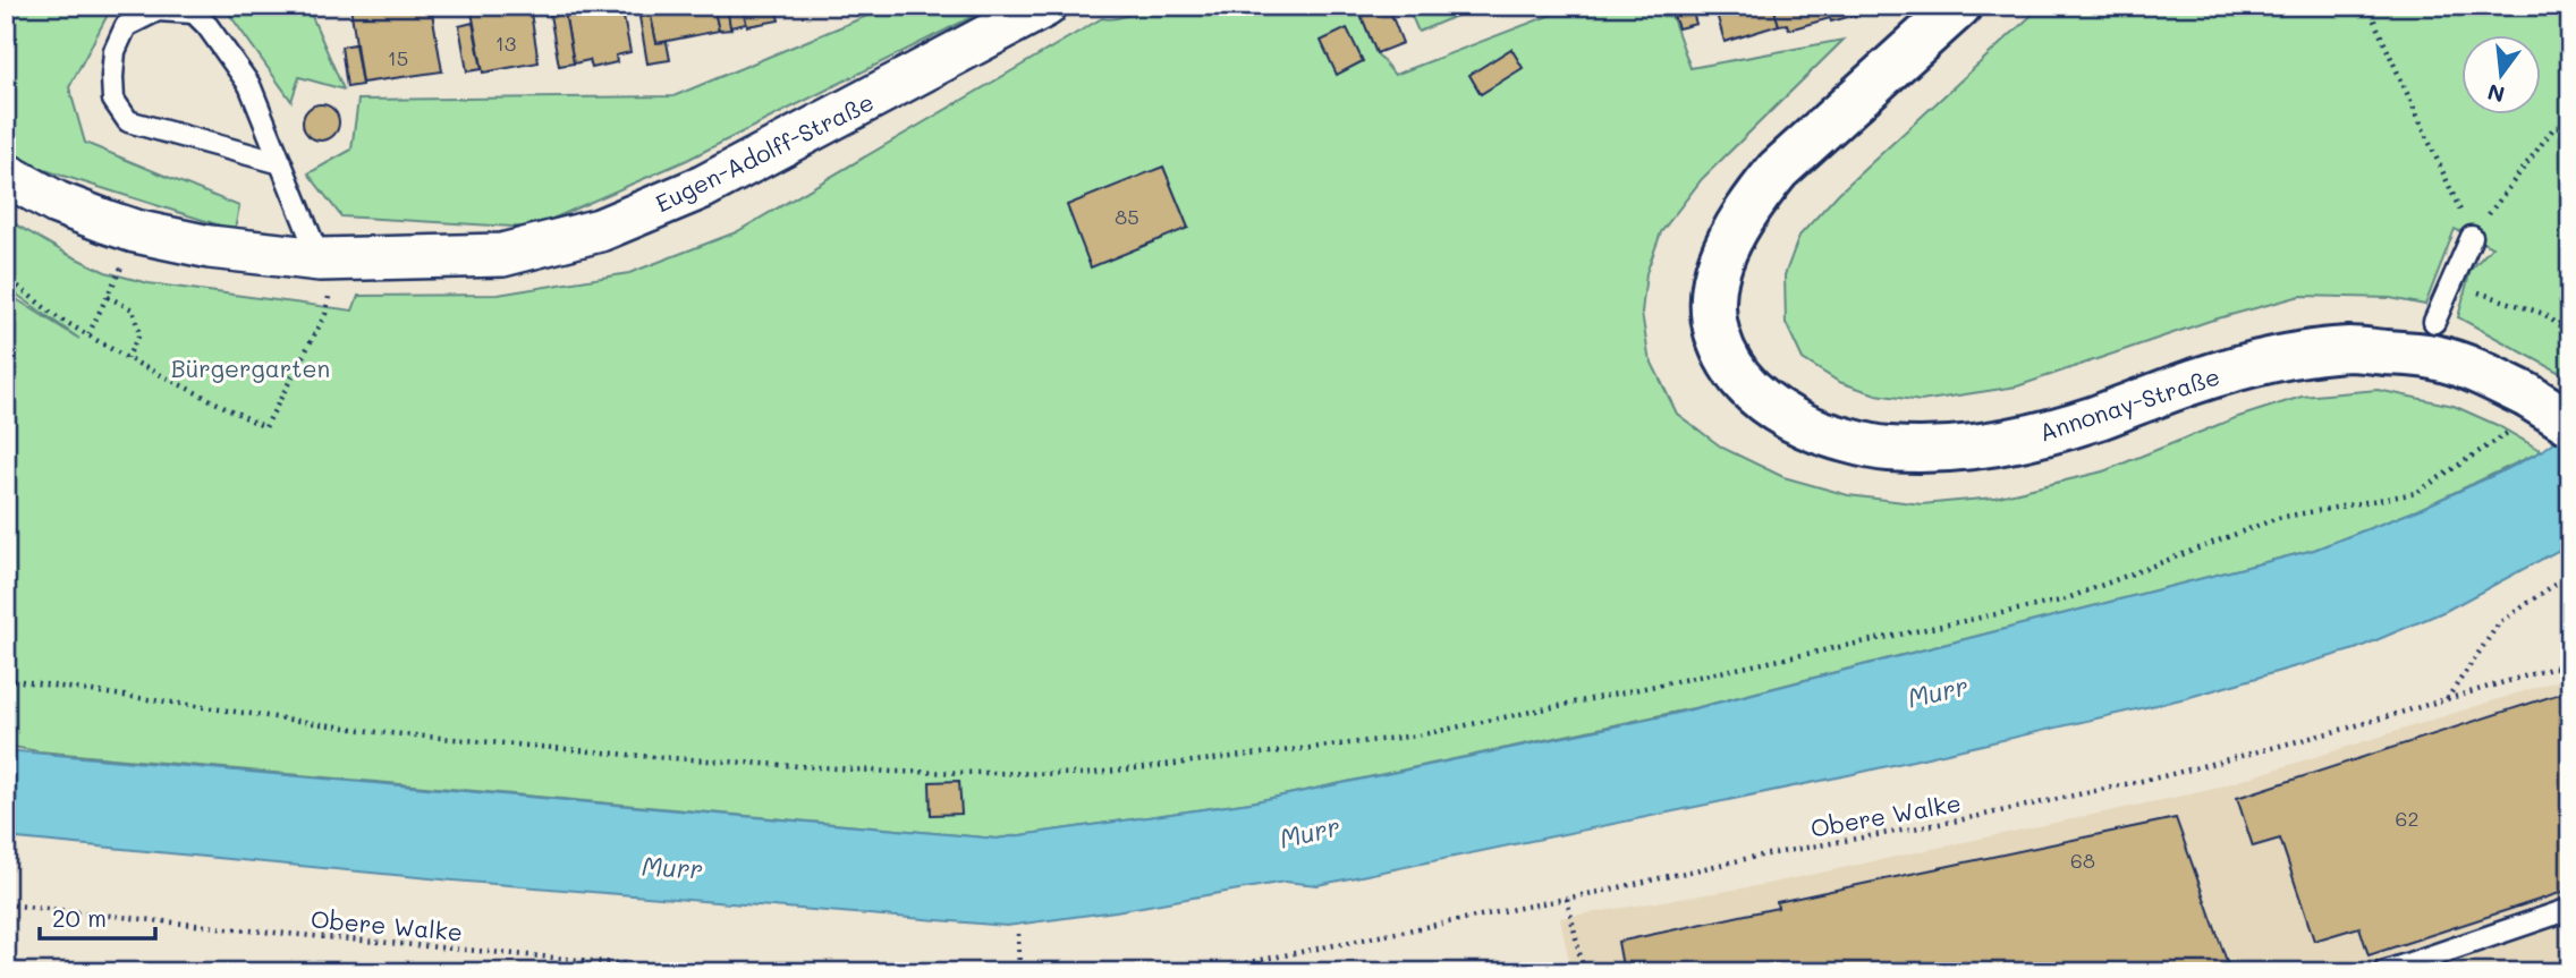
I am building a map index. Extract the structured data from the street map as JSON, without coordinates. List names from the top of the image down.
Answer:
{
  "streets": {
    "street": ["Eugen-Adolff-Straße", "Annonay-Straße"],
    "path": ["Obere Walke"]
  },
  "water": ["Murr"],
  "parks": ["Bürgergarten"],
  "house_numbers": [
    "13",
    "15",
    "85",
    "62",
    "68"
  ],
  "scale_bar": "20 m",
  "north": "bottom"
}
